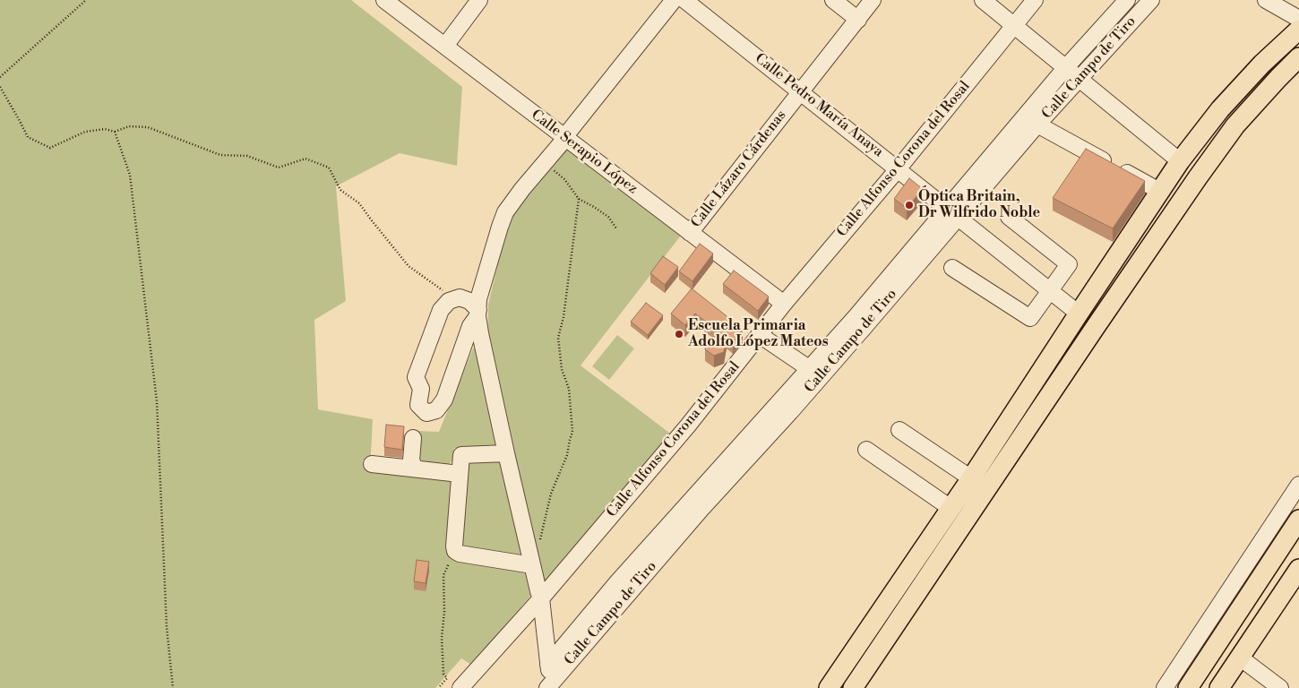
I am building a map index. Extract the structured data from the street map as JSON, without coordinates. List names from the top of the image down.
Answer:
{
  "streets": {
    "street": [
      "Calle Campo de Tiro",
      "Calle Pedro María Anaya",
      "Calle Serapio López",
      "Calle Alfonso Corona del Rosal",
      "Calle Lázaro Cárdenas"
    ]
  },
  "crossings": [
    ["Calle Campo de Tiro", "Calle Pedro María Anaya"],
    ["Calle Pedro María Anaya", "Calle Alfonso Corona del Rosal"],
    ["Calle Pedro María Anaya", "Calle Lázaro Cárdenas"],
    ["Calle Serapio López", "Calle Alfonso Corona del Rosal"],
    ["Calle Serapio López", "Calle Lázaro Cárdenas"]
  ],
  "places": ["Óptica Britain, Dr Wilfrido Noble", "Escuela Primaria Adolfo López Mateos"]
}
